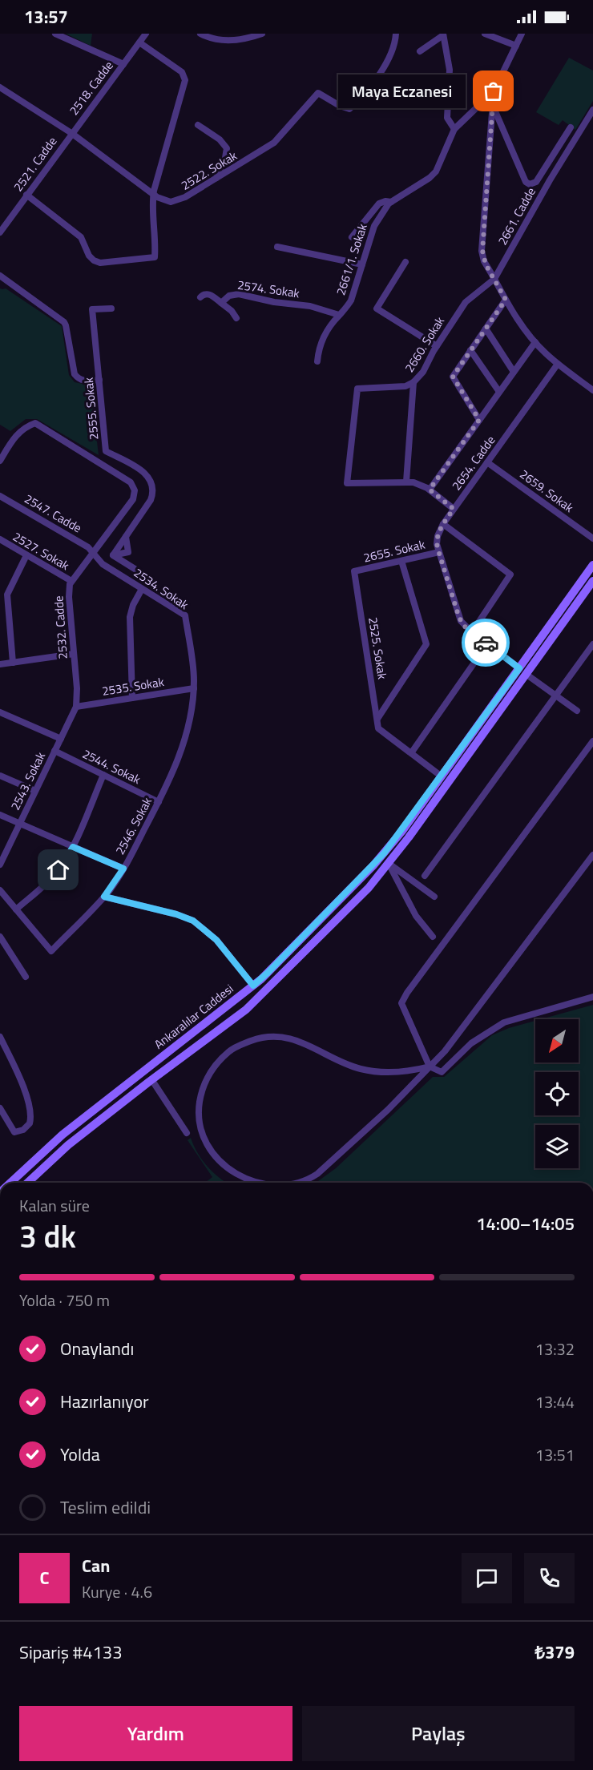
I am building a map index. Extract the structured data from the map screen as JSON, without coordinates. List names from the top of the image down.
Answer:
{
  "streets": {
    "main road": ["Ankaralılar Caddesi"],
    "street": [
      "2518. Cadde",
      "2521. Cadde",
      "2522. Sokak",
      "2661. Cadde",
      "2661/1. Sokak",
      "2574. Sokak",
      "2660. Sokak",
      "2555. Sokak",
      "2654. Cadde",
      "2659. Sokak",
      "2547. Cadde",
      "2527. Sokak",
      "2655. Sokak",
      "2534. Sokak",
      "2532. Cadde",
      "2525. Sokak",
      "2535. Sokak",
      "2544. Sokak",
      "2543. Sokak",
      "2546. Sokak"
    ]
  },
  "crossings": [
    ["2518. Cadde", "2521. Cadde"],
    ["2518. Cadde", "2522. Sokak"],
    ["2521. Cadde", "2522. Sokak"],
    ["2661. Cadde", "2660. Sokak"],
    ["2661/1. Sokak", "2574. Sokak"],
    ["2654. Cadde", "2659. Sokak"],
    ["2654. Cadde", "2655. Sokak"],
    ["2654. Cadde", "Ankaralılar Caddesi"],
    ["2547. Cadde", "2534. Sokak"],
    ["2547. Cadde", "2532. Cadde"],
    ["2527. Sokak", "2532. Cadde"],
    ["2655. Sokak", "2525. Sokak"],
    ["2534. Sokak", "2532. Cadde"],
    ["2534. Sokak", "2535. Sokak"],
    ["2534. Sokak", "2546. Sokak"],
    ["2532. Cadde", "2535. Sokak"],
    ["2532. Cadde", "2543. Sokak"],
    ["2535. Sokak", "2543. Sokak"],
    ["2535. Sokak", "2546. Sokak"],
    ["2544. Sokak", "2543. Sokak"],
    ["2544. Sokak", "2546. Sokak"]
  ],
  "places": ["Maya Eczanesi"],
  "north": "bottom left",
  "page": {
    "status": "13:57",
    "bubble": "Maya Eczanesi",
    "heading": ["3 dk", "Kalan süre", "14:00–14:05"],
    "panel": [
      "Can",
      "Kurye · 4.6",
      "Sipariş #4133",
      "₺379"
    ],
    "bar": "Yolda · 750 m",
    "list": [
      ["Onaylandı", "13:32"],
      ["Hazırlanıyor", "13:44"],
      ["Yolda", "13:51"],
      "Teslim edildi"
    ],
    "round": "C",
    "buttons": ["Yardım", "Paylaş"]
  }
}
